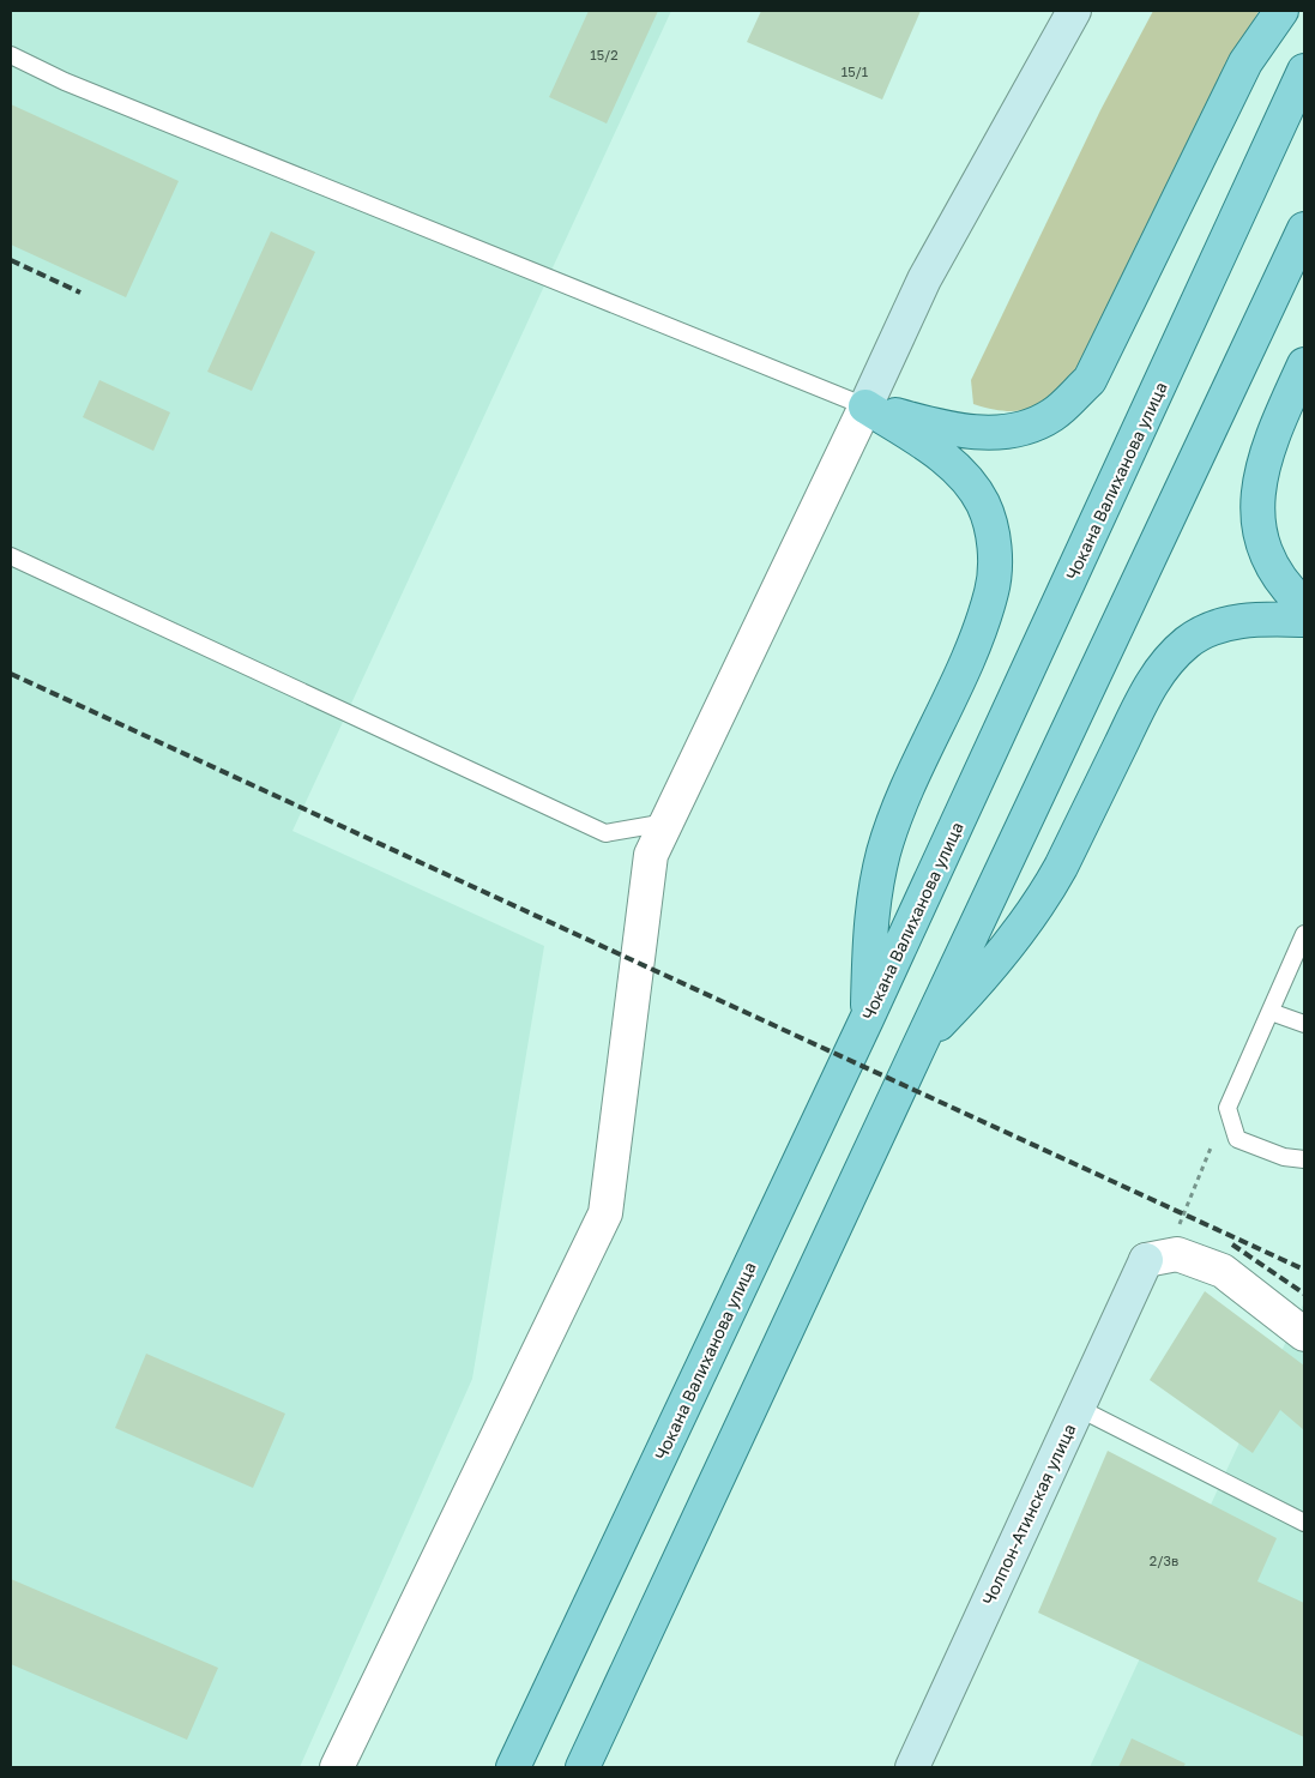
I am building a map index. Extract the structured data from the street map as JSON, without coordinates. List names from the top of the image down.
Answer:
{
  "streets": {
    "main road": ["Чокана Валиханова улица"],
    "street": ["Чолпон-Атинская улица"]
  },
  "house_numbers": ["15/2", "15/1", "2/3в"]
}
